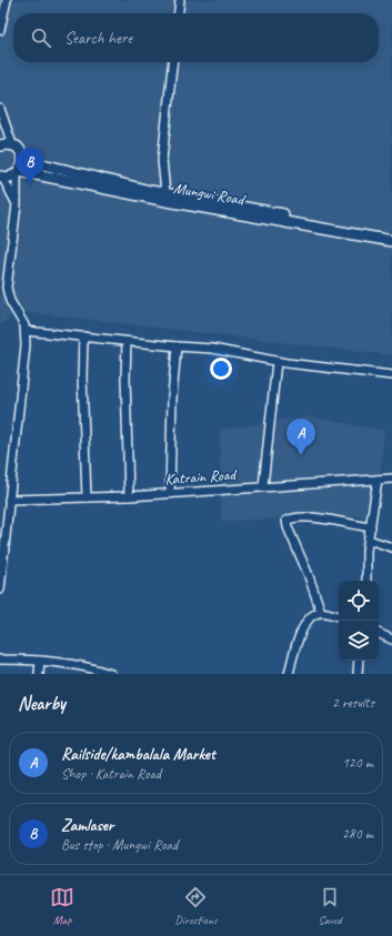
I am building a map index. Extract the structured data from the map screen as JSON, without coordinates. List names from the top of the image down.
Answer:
{
  "streets": {
    "main road": ["Mungwi Road"],
    "street": ["Katrain Road"]
  },
  "page": {
    "search": "Search here",
    "pins": ["B", "A"],
    "heading": ["Nearby", "2 results"],
    "list": [
      {
        "mark": "A",
        "name": "Railside/kambalala Market",
        "note": "Shop · Katrain Road",
        "value": "120 m"
      },
      {
        "mark": "B",
        "name": "Zamlaser",
        "note": "Bus stop · Mungwi Road",
        "value": "280 m"
      }
    ],
    "nav": ["Map", "Directions", "Saved"]
  }
}
